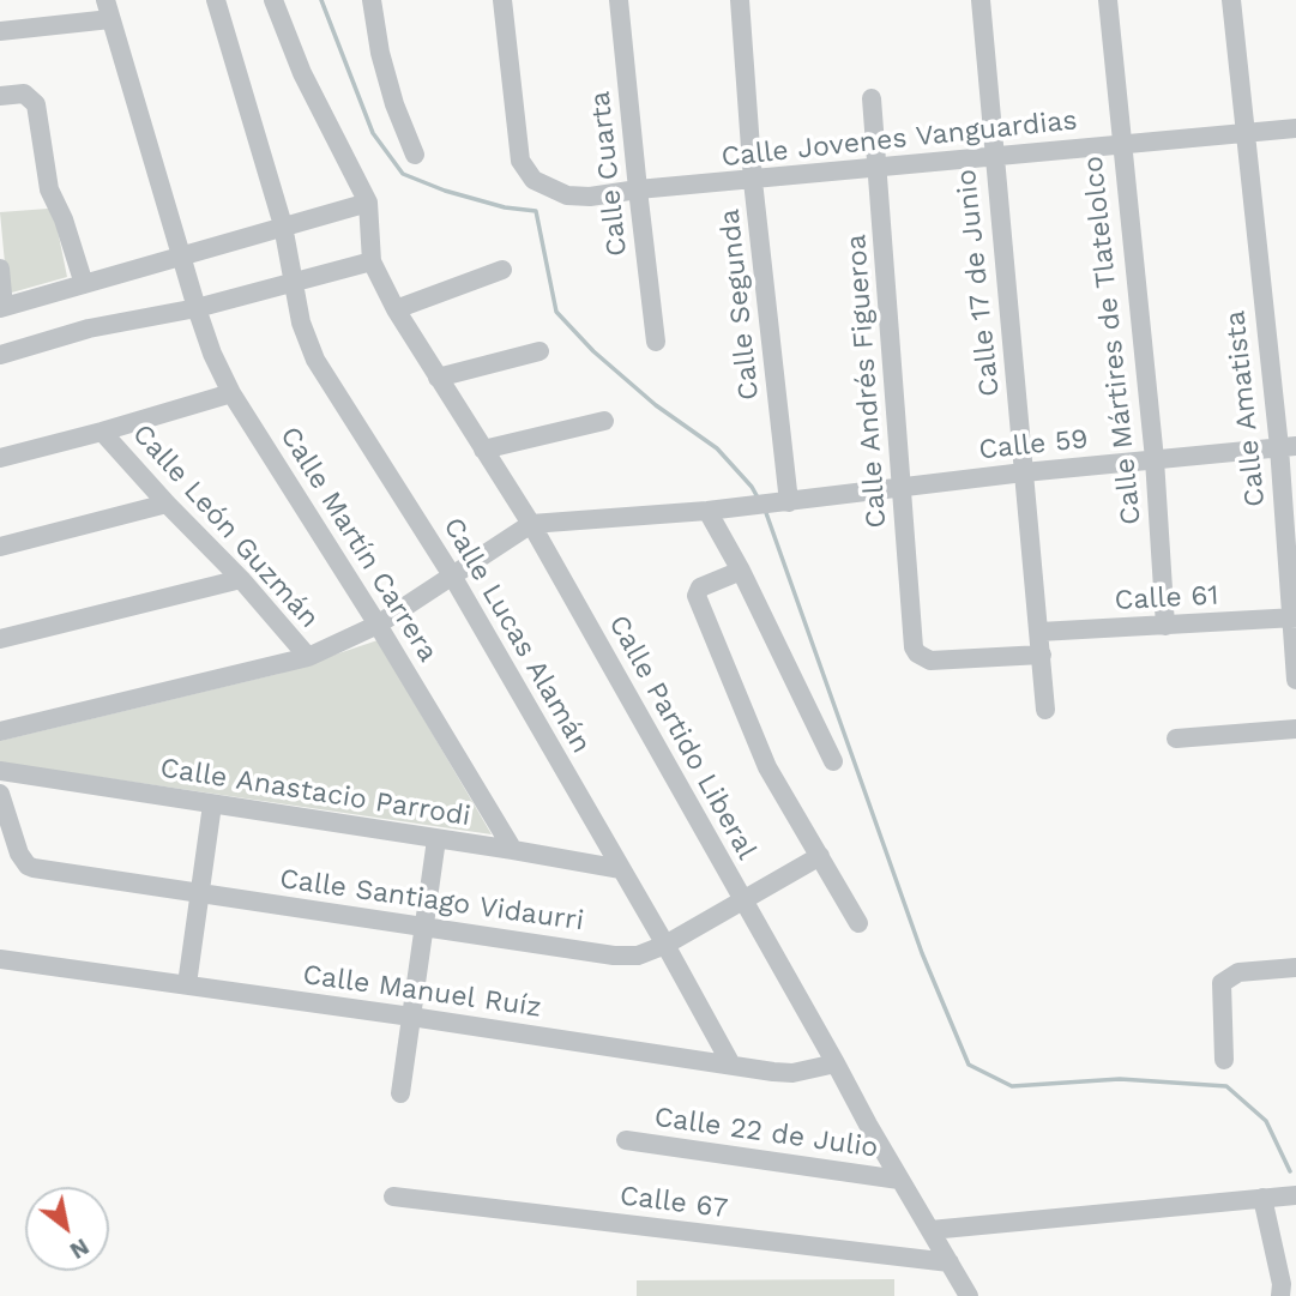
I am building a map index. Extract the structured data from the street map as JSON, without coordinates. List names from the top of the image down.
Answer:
{
  "streets": {
    "street": [
      "Calle Jovenes Vanguardias",
      "Calle Cuarta",
      "Calle 17 de Junio",
      "Calle Segunda",
      "Calle Mártires de Tlatelolco",
      "Calle Andrés Figueroa",
      "Calle Amatista",
      "Calle 59",
      "Calle León Guzmán",
      "Calle Martín Carrera",
      "Calle 61",
      "Calle Lucas Alamán",
      "Calle Partido Liberal",
      "Calle Anastacio Parrodi",
      "Calle Santiago Vidaurri",
      "Calle Manuel Ruíz",
      "Calle 22 de Julio",
      "Calle 67"
    ]
  },
  "crossings": [
    ["Calle Jovenes Vanguardias", "Calle Cuarta"],
    ["Calle Jovenes Vanguardias", "Calle 17 de Junio"],
    ["Calle Jovenes Vanguardias", "Calle Segunda"],
    ["Calle Jovenes Vanguardias", "Calle Mártires de Tlatelolco"],
    ["Calle Jovenes Vanguardias", "Calle Andrés Figueroa"],
    ["Calle Jovenes Vanguardias", "Calle Amatista"],
    ["Calle 17 de Junio", "Calle Andrés Figueroa"],
    ["Calle 17 de Junio", "Calle 59"],
    ["Calle 17 de Junio", "Calle 61"],
    ["Calle Segunda", "Calle 59"],
    ["Calle Mártires de Tlatelolco", "Calle 59"],
    ["Calle Mártires de Tlatelolco", "Calle 61"],
    ["Calle Andrés Figueroa", "Calle 59"],
    ["Calle Amatista", "Calle 59"],
    ["Calle Amatista", "Calle 61"],
    ["Calle 59", "Calle Partido Liberal"],
    ["Calle Martín Carrera", "Calle Anastacio Parrodi"],
    ["Calle Lucas Alamán", "Calle Anastacio Parrodi"],
    ["Calle Lucas Alamán", "Calle Santiago Vidaurri"],
    ["Calle Lucas Alamán", "Calle Manuel Ruíz"],
    ["Calle Partido Liberal", "Calle Santiago Vidaurri"],
    ["Calle Partido Liberal", "Calle Manuel Ruíz"],
    ["Calle Partido Liberal", "Calle 22 de Julio"],
    ["Calle Partido Liberal", "Calle 67"]
  ],
  "north": "bottom right"
}
